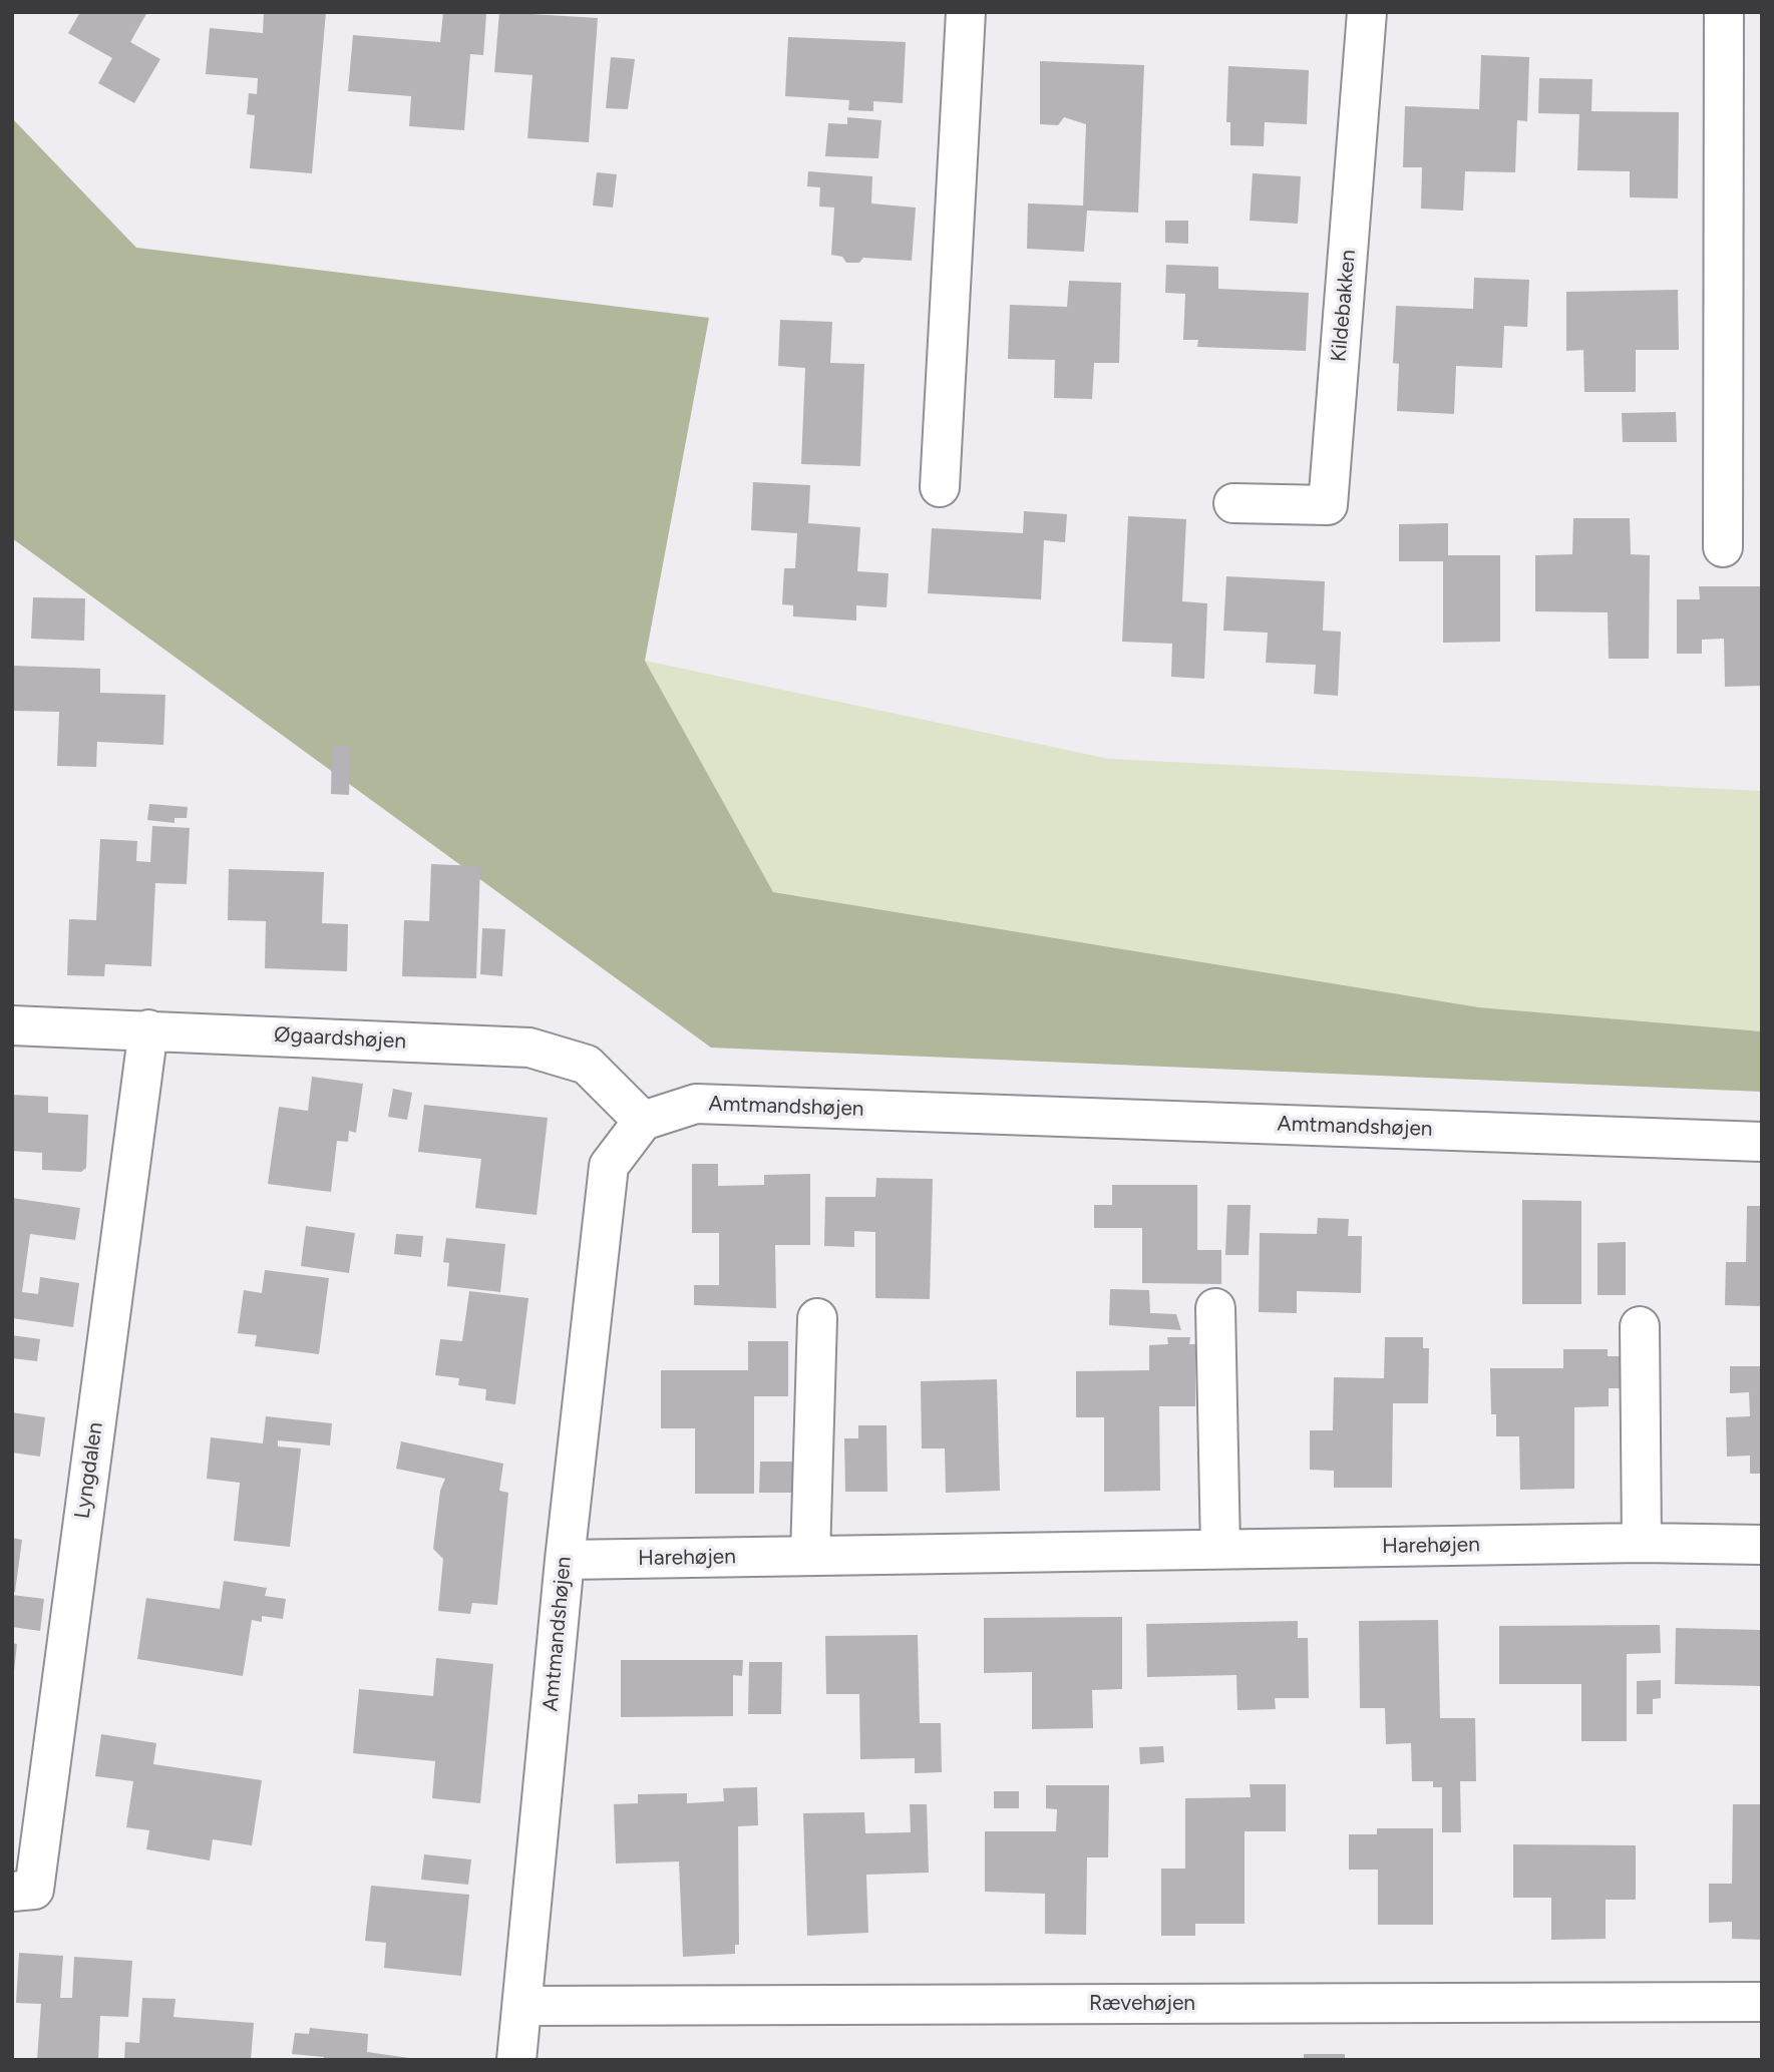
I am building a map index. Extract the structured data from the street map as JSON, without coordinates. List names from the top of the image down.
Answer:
{
  "streets": {
    "street": [
      "Kildebakken",
      "Øgaardshøjen",
      "Amtmandshøjen",
      "Lyngdalen",
      "Harehøjen",
      "Rævehøjen"
    ]
  },
  "crossings": [
    ["Øgaardshøjen", "Amtmandshøjen"],
    ["Øgaardshøjen", "Lyngdalen"],
    ["Amtmandshøjen", "Harehøjen"],
    ["Amtmandshøjen", "Rævehøjen"]
  ]
}
